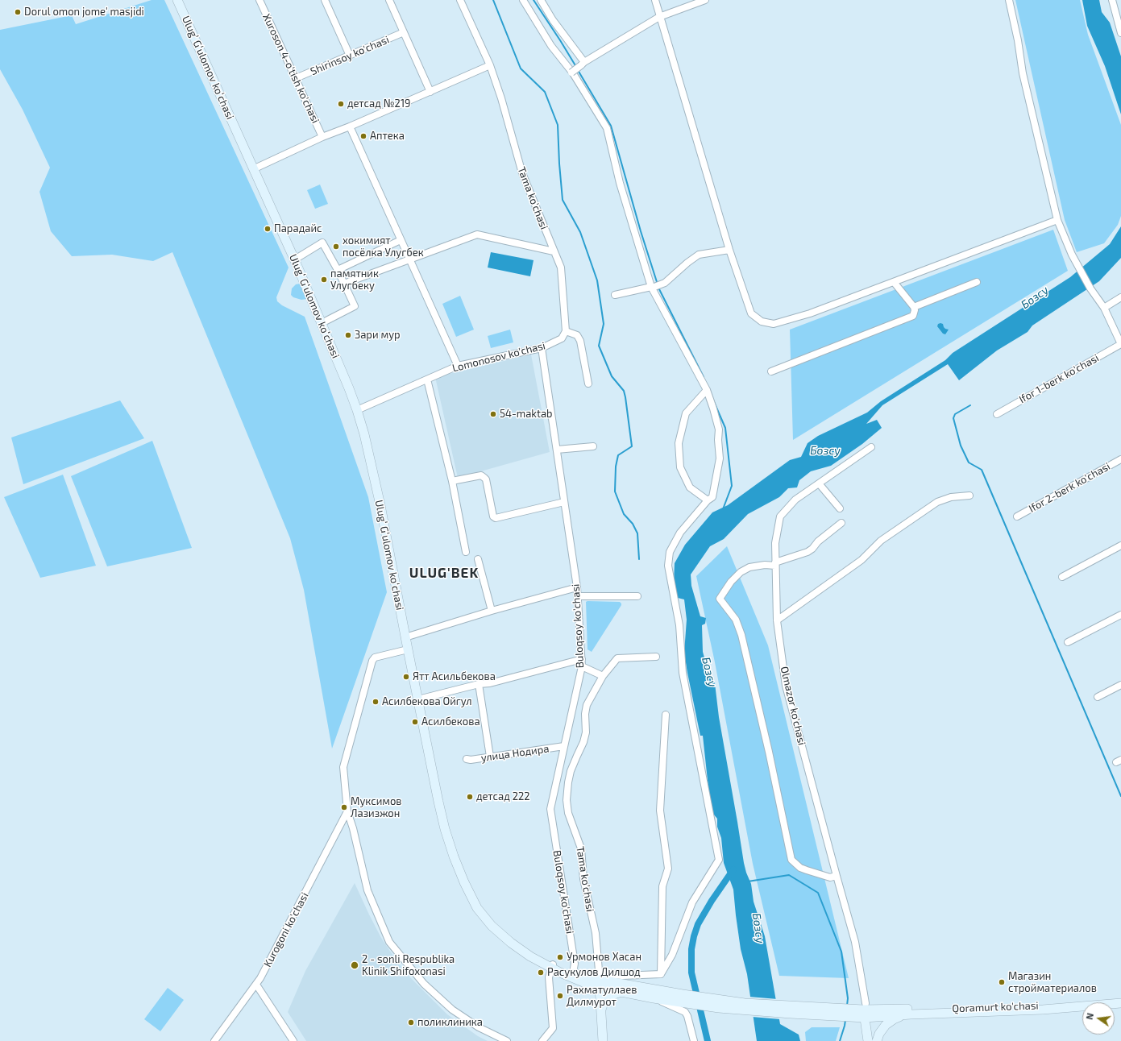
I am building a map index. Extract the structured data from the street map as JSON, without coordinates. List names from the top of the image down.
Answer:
{
  "streets": {
    "main road": ["Ulugʻ Gʻulomov koʻchasi", "Qoramurt ko'chasi"],
    "street": [
      "Shirinsoy ko'chasi",
      "Xuroson 4-o'tish ko'chasi",
      "Tama ko'chasi",
      "Lomonosov ko'chasi",
      "Ifor 1-berk ko'chasi",
      "Ifor 2-berk ko'chasi",
      "Buloqsoy ko'chasi",
      "Olmazor ko'chasi",
      "улица Нодира",
      "Kurogoni ko'chasi"
    ]
  },
  "crossings": [
    ["Shirinsoy ko'chasi", "Xuroson 4-o'tish ko'chasi"],
    ["Ulugʻ Gʻulomov koʻchasi", "Tama ko'chasi"],
    ["Ulugʻ Gʻulomov koʻchasi", "Lomonosov ko'chasi"],
    ["Ulugʻ Gʻulomov koʻchasi", "Buloqsoy ko'chasi"],
    ["Tama ko'chasi", "Lomonosov ko'chasi"],
    ["Lomonosov ko'chasi", "Buloqsoy ko'chasi"],
    ["Buloqsoy ko'chasi", "улица Нодира"],
    ["Olmazor ko'chasi", "Qoramurt ko'chasi"]
  ],
  "districts": ["ULUG'BEK"],
  "water": ["Бозсу"],
  "places": [
    "Dorul omon jome' masjidi",
    "детсад №219",
    "Аптека",
    "Парадайс",
    "хокимият посёлка Улугбек",
    "памятник Улугбеку",
    "Зари мур",
    "54-maktab",
    "Ятт Асильбекова",
    "Асилбекова Ойгул",
    "Асилбекова",
    "детсад 222",
    "Муксимов Лазизжон",
    "Урмонов Хасан",
    "2 - sonli Respublika Klinik Shifoxonasi",
    "Расукулов Дилшод",
    "Магазин стройматериалов",
    "Рахматуллаев Дилмурот",
    "поликлиника"
  ],
  "north": "left"
}
